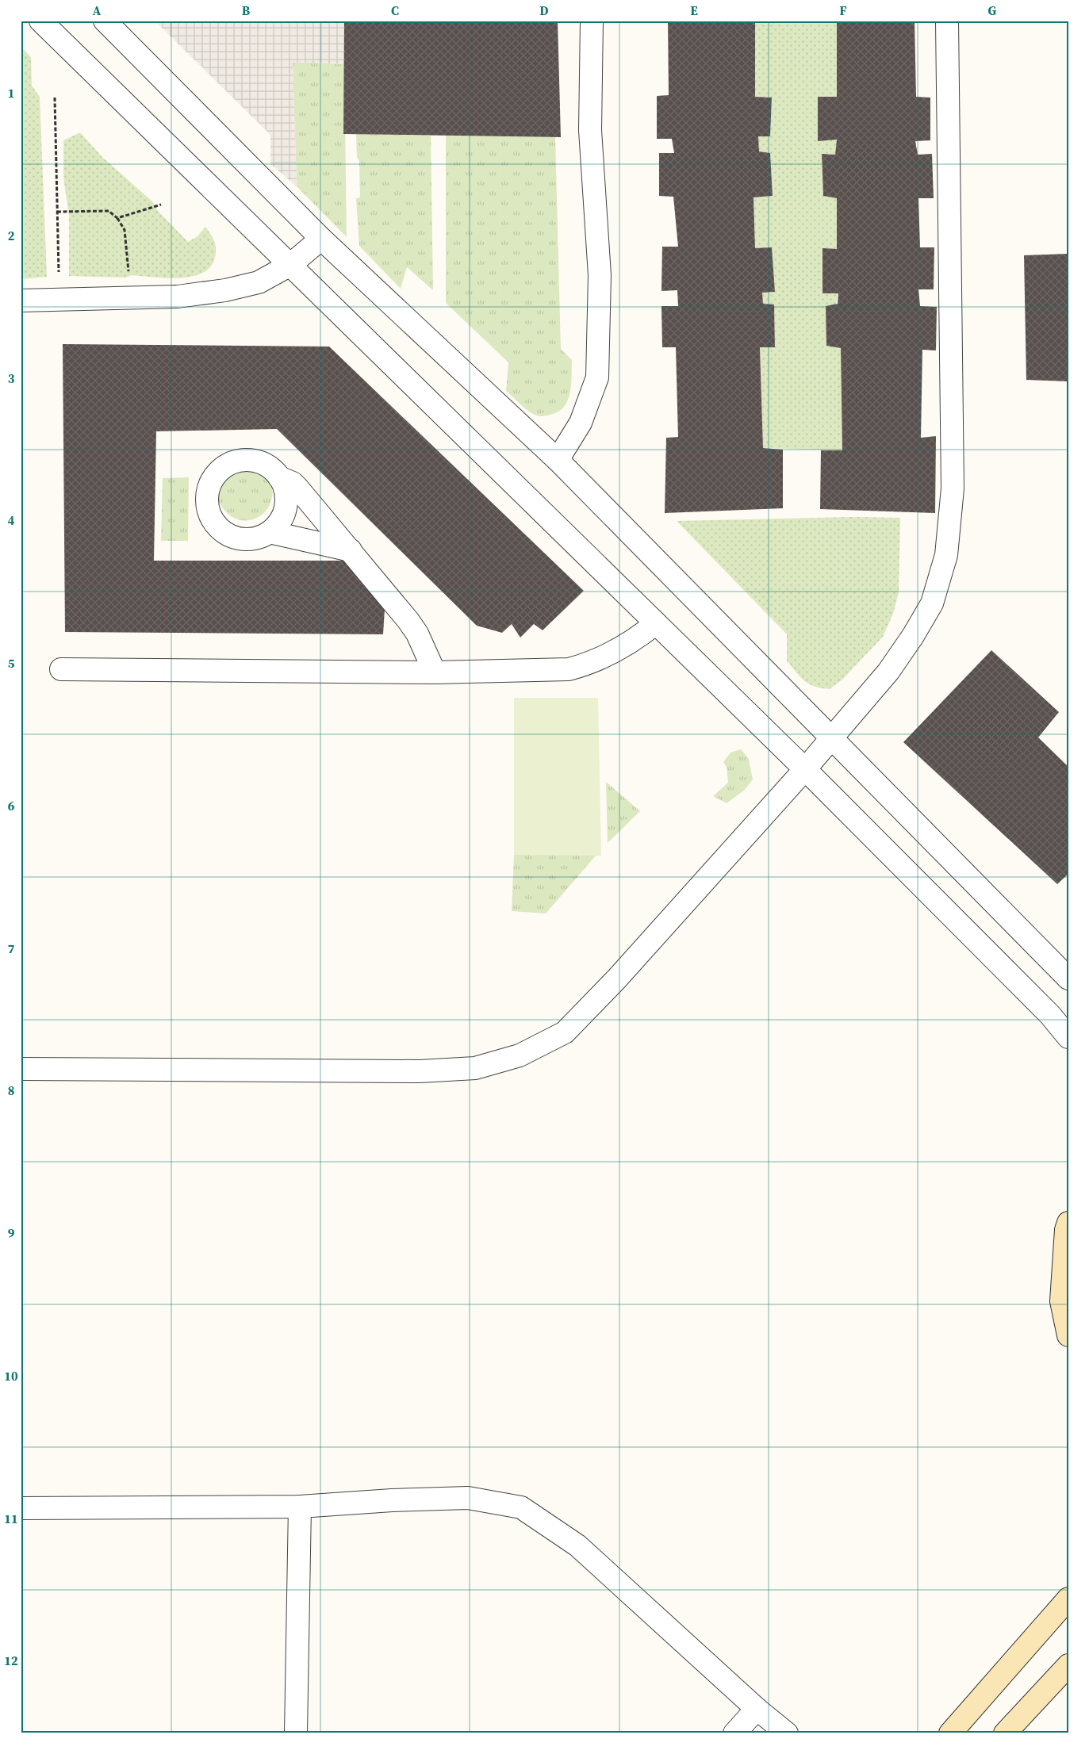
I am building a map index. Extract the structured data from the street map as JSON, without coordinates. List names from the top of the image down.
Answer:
{
  "grid": {
    "columns": [
      "A",
      "B",
      "C",
      "D",
      "E",
      "F",
      "G"
    ],
    "rows": [
      "1",
      "2",
      "3",
      "4",
      "5",
      "6",
      "7",
      "8",
      "9",
      "10",
      "11",
      "12"
    ]
  }
}
